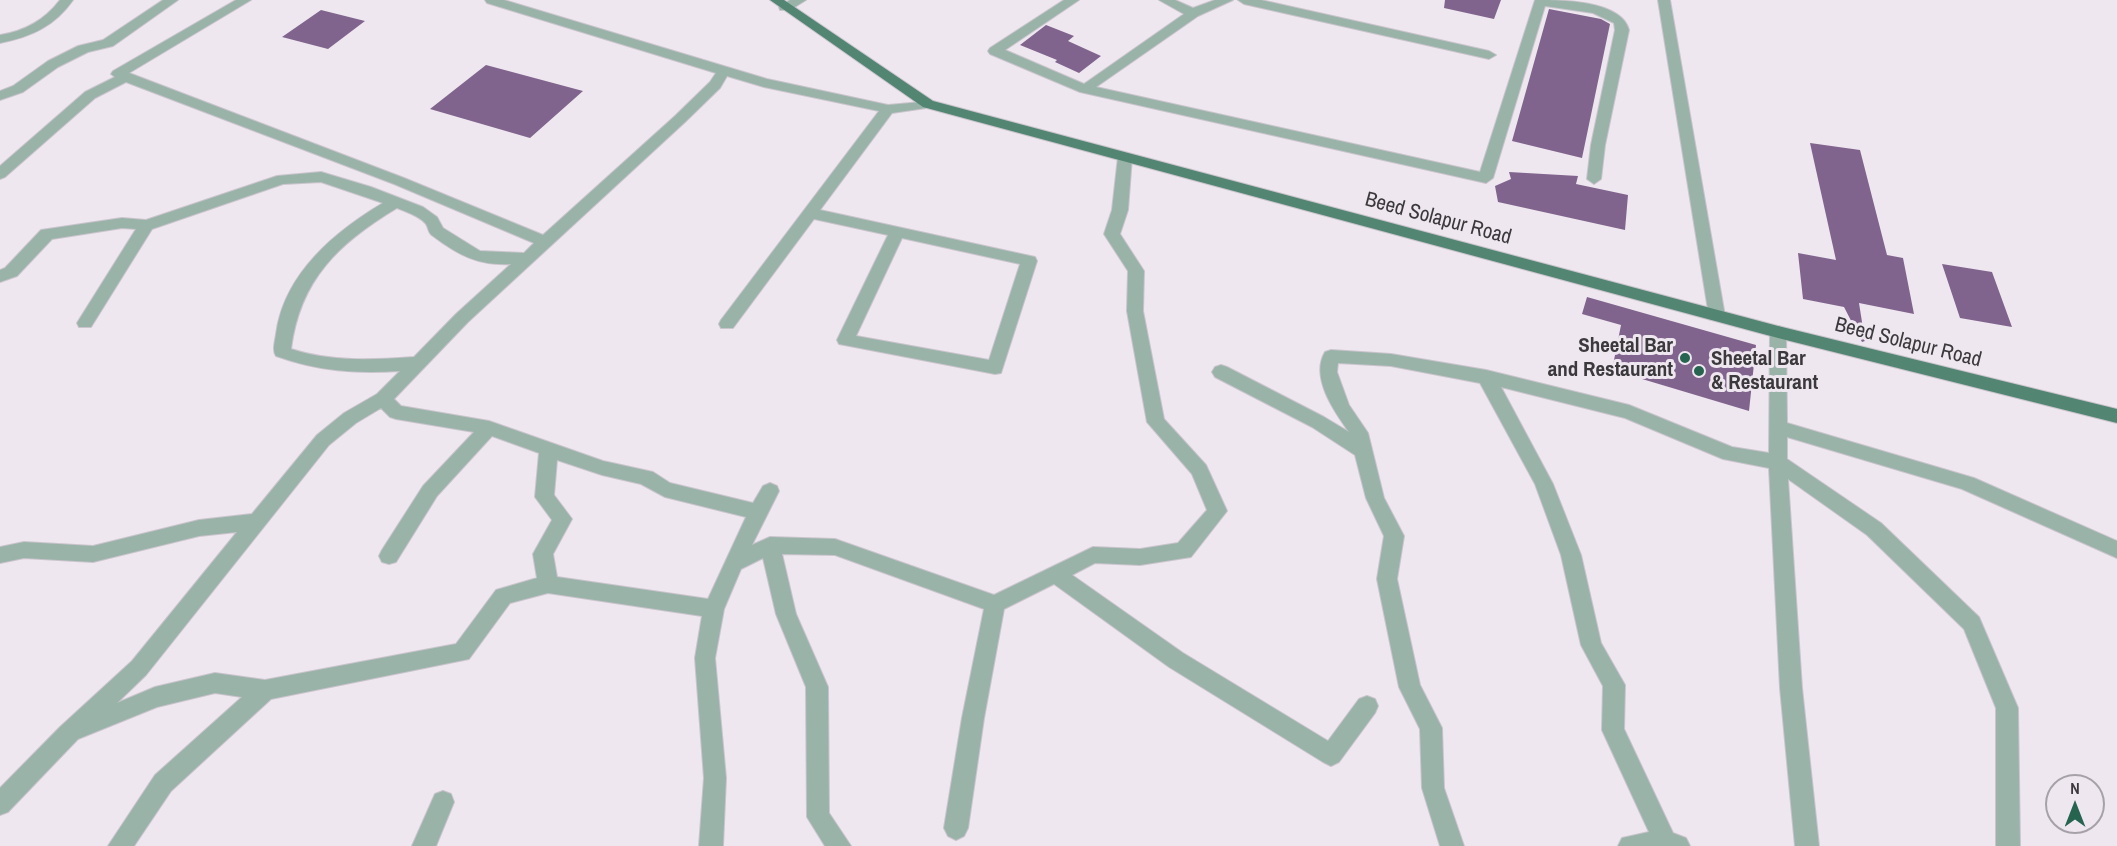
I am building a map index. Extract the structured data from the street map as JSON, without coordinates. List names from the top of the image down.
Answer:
{
  "streets": {
    "main road": ["Beed Solapur Road"]
  },
  "places": ["Sheetal Bar and Restaurant", "Sheetal Bar & Restaurant"],
  "north": "top"
}
